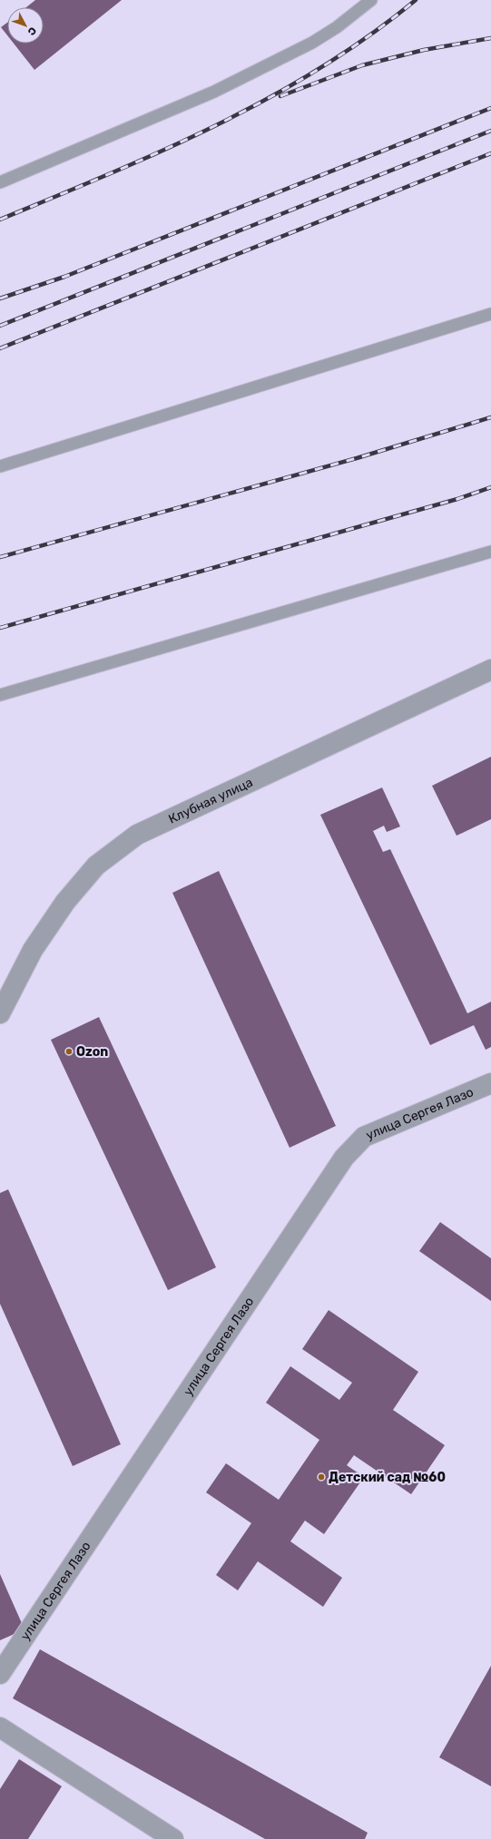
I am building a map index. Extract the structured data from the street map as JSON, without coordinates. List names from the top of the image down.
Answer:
{
  "streets": {
    "street": ["Клубная улица", "улица Сергея Лазо"]
  },
  "places": ["Ozon", "Детский сад №60"],
  "north": "bottom right"
}
